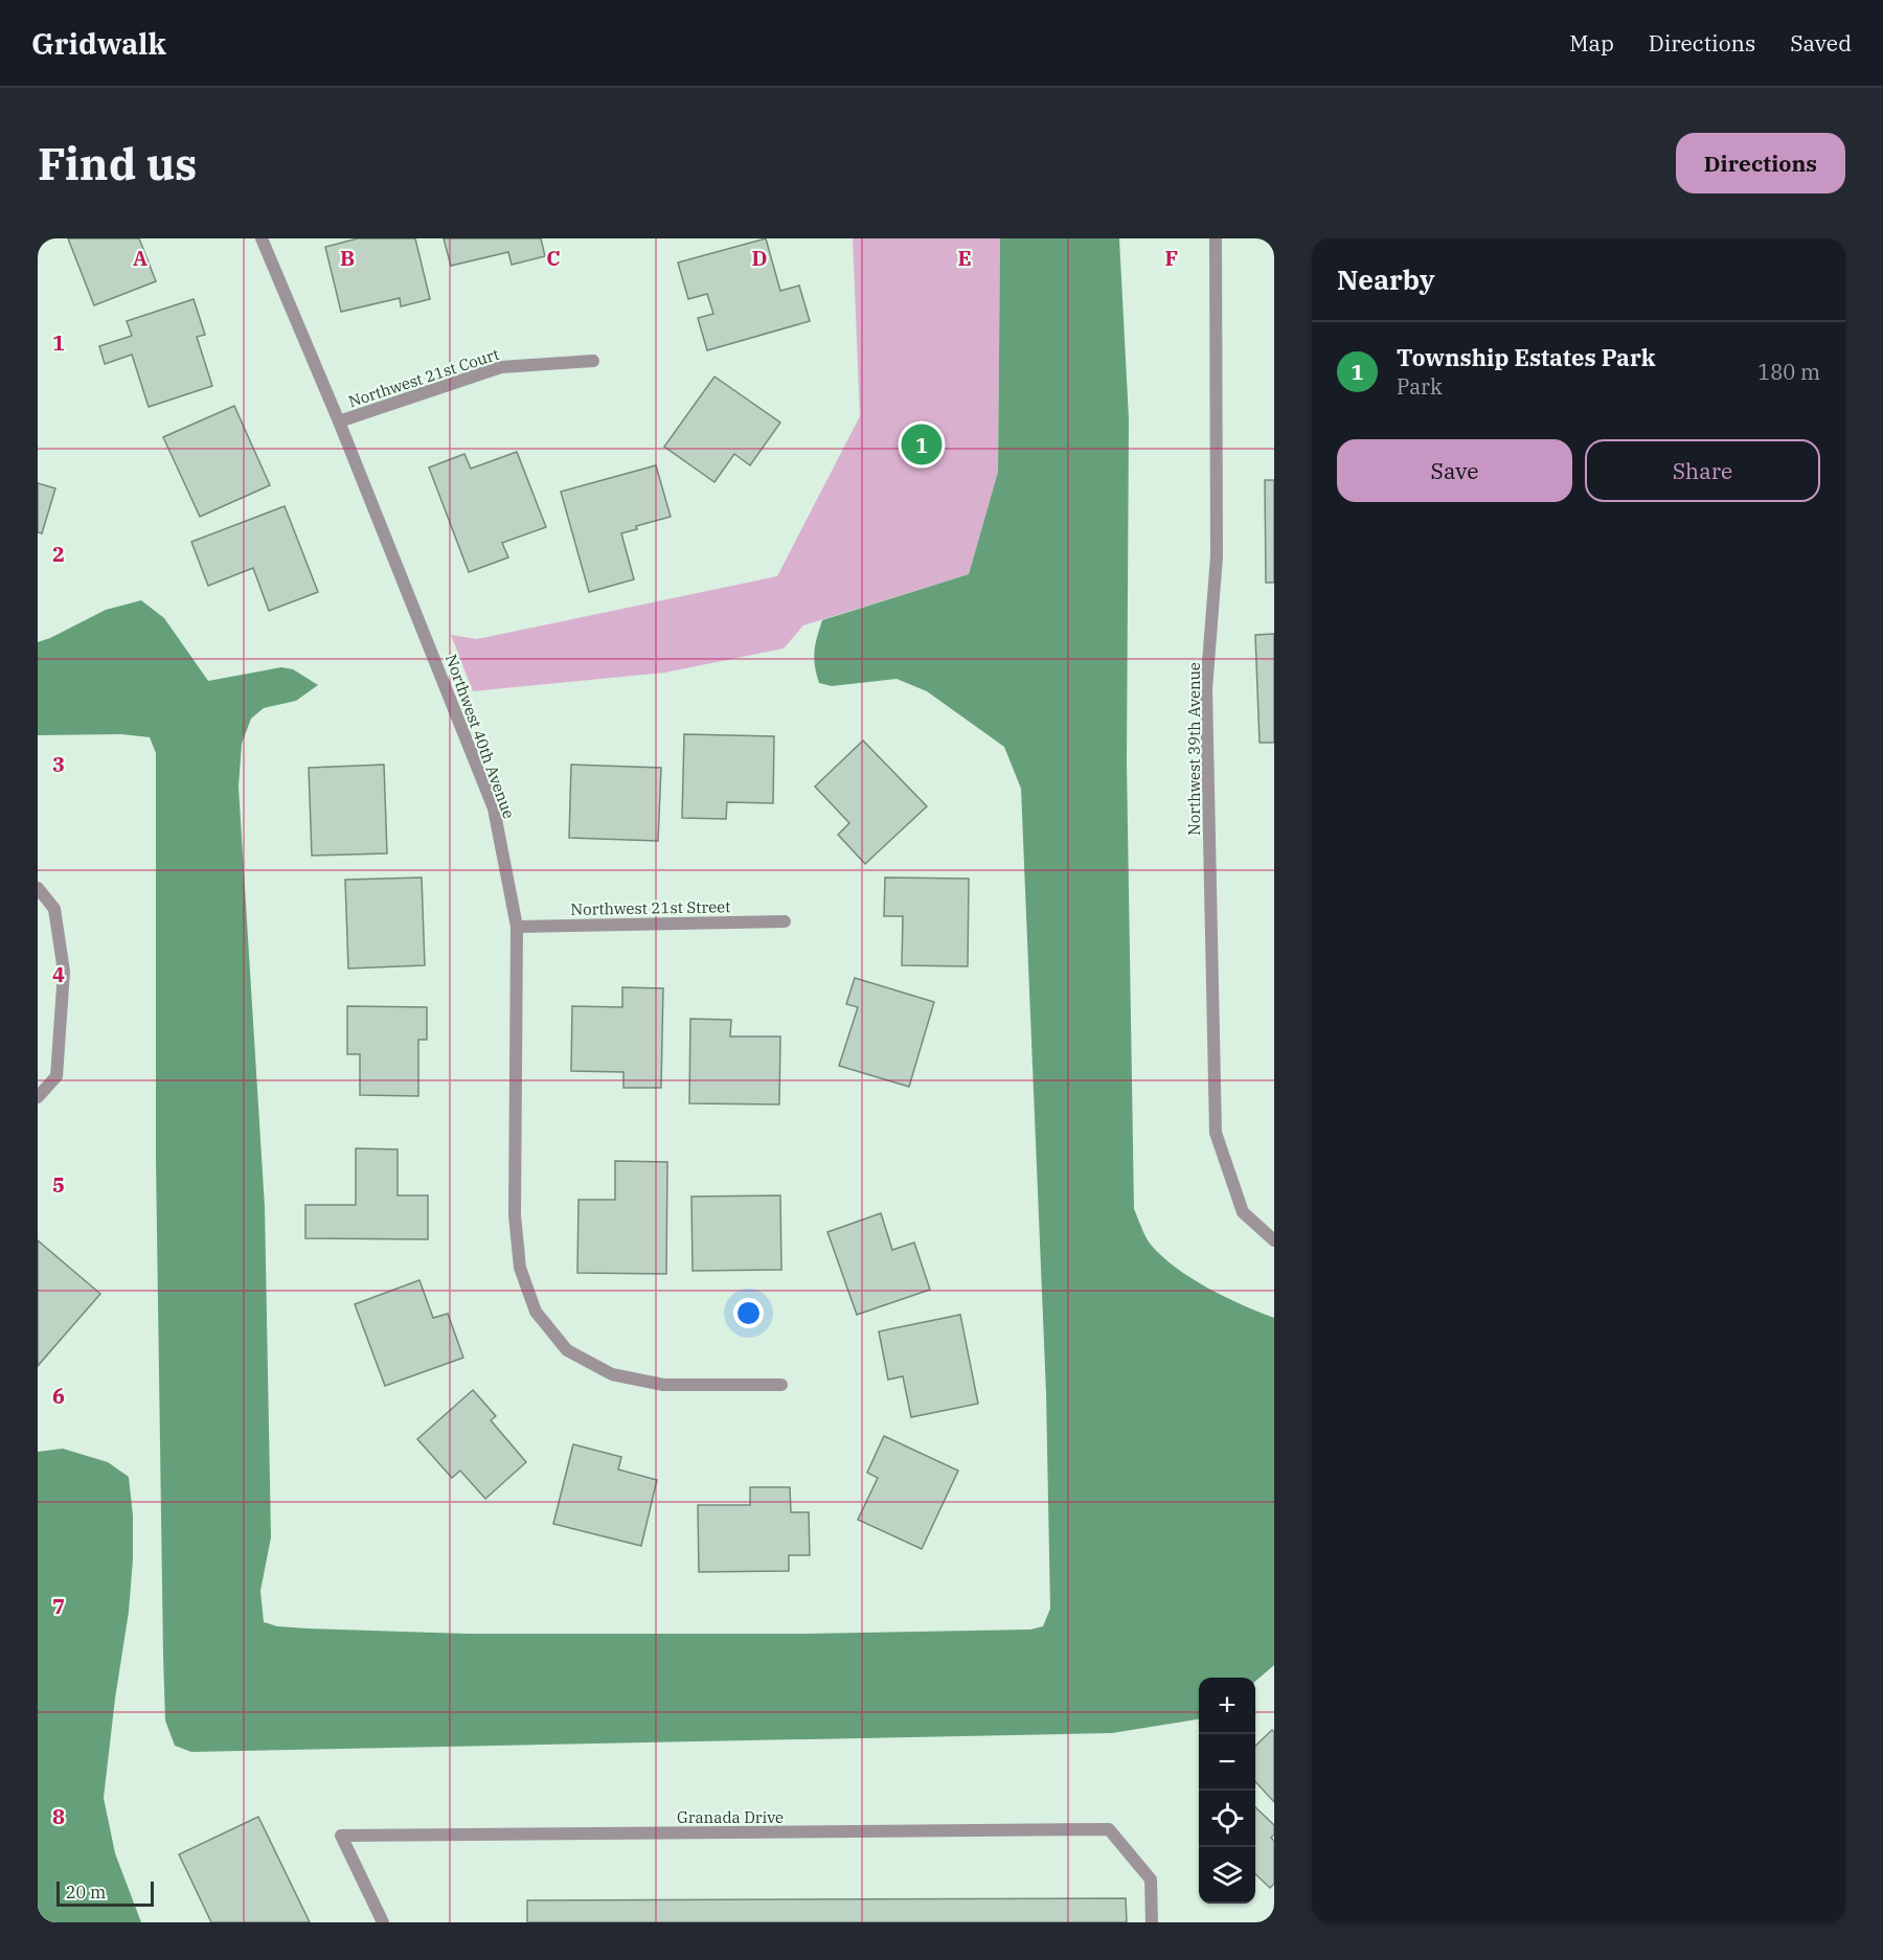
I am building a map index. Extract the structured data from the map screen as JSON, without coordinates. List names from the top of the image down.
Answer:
{
  "streets": {
    "street": [
      "Northwest 21st Court",
      "Northwest 40th Avenue",
      "Northwest 39th Avenue",
      "Northwest 21st Street",
      "Granada Drive"
    ]
  },
  "crossings": [
    ["Northwest 21st Court", "Northwest 40th Avenue"],
    ["Northwest 40th Avenue", "Northwest 21st Street"]
  ],
  "scale_bar": "20 m",
  "page": {
    "header": "Gridwalk",
    "nav": ["Map", "Directions", "Saved"],
    "buttons": [
      "Directions",
      ["Save", "Share"]
    ],
    "title": "Find us",
    "heading": "Nearby",
    "list": [
      {
        "mark": "1",
        "name": "Township Estates Park",
        "note": "Park",
        "value": "180 m"
      }
    ],
    "pins": "1",
    "map_buttons": ["+", "−"],
    "scale": "20 m"
  },
  "grid": {
    "columns": [
      "A",
      "B",
      "C",
      "D",
      "E",
      "F"
    ],
    "rows": [
      "1",
      "2",
      "3",
      "4",
      "5",
      "6",
      "7",
      "8"
    ]
  }
}
